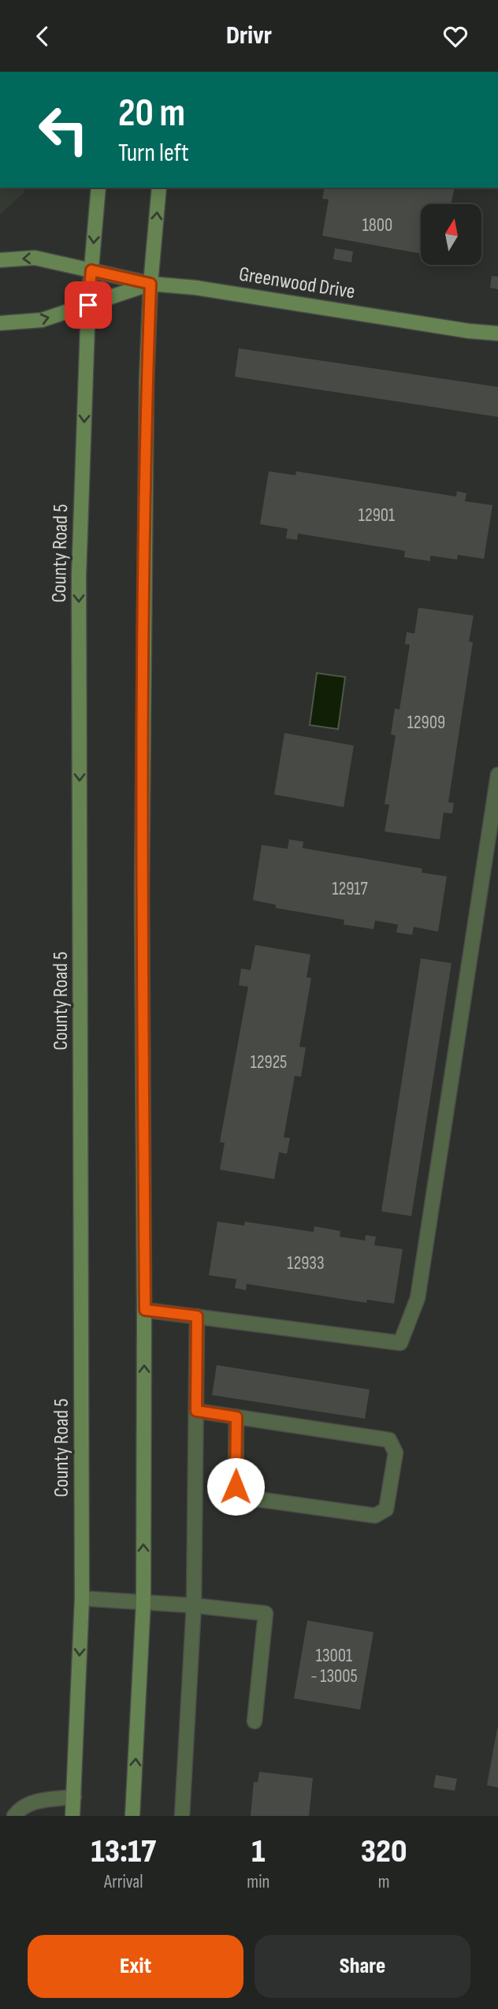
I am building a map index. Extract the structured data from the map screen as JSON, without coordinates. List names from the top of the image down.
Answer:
{
  "streets": {
    "main road": ["Greenwood Drive", "County Road 5"]
  },
  "crossings": [
    ["Greenwood Drive", "County Road 5"]
  ],
  "house_numbers": [
    "1800",
    "12901",
    "12909",
    "12917",
    "12925",
    "12933",
    "13001 - 13005"
  ],
  "north": "top",
  "page": {
    "header": "Drivr",
    "turn": ["20 m", "Turn left"],
    "eta": [
      "13:17",
      "Arrival",
      "1",
      "min",
      "320",
      "m"
    ],
    "buttons": ["Exit", "Share"]
  }
}
